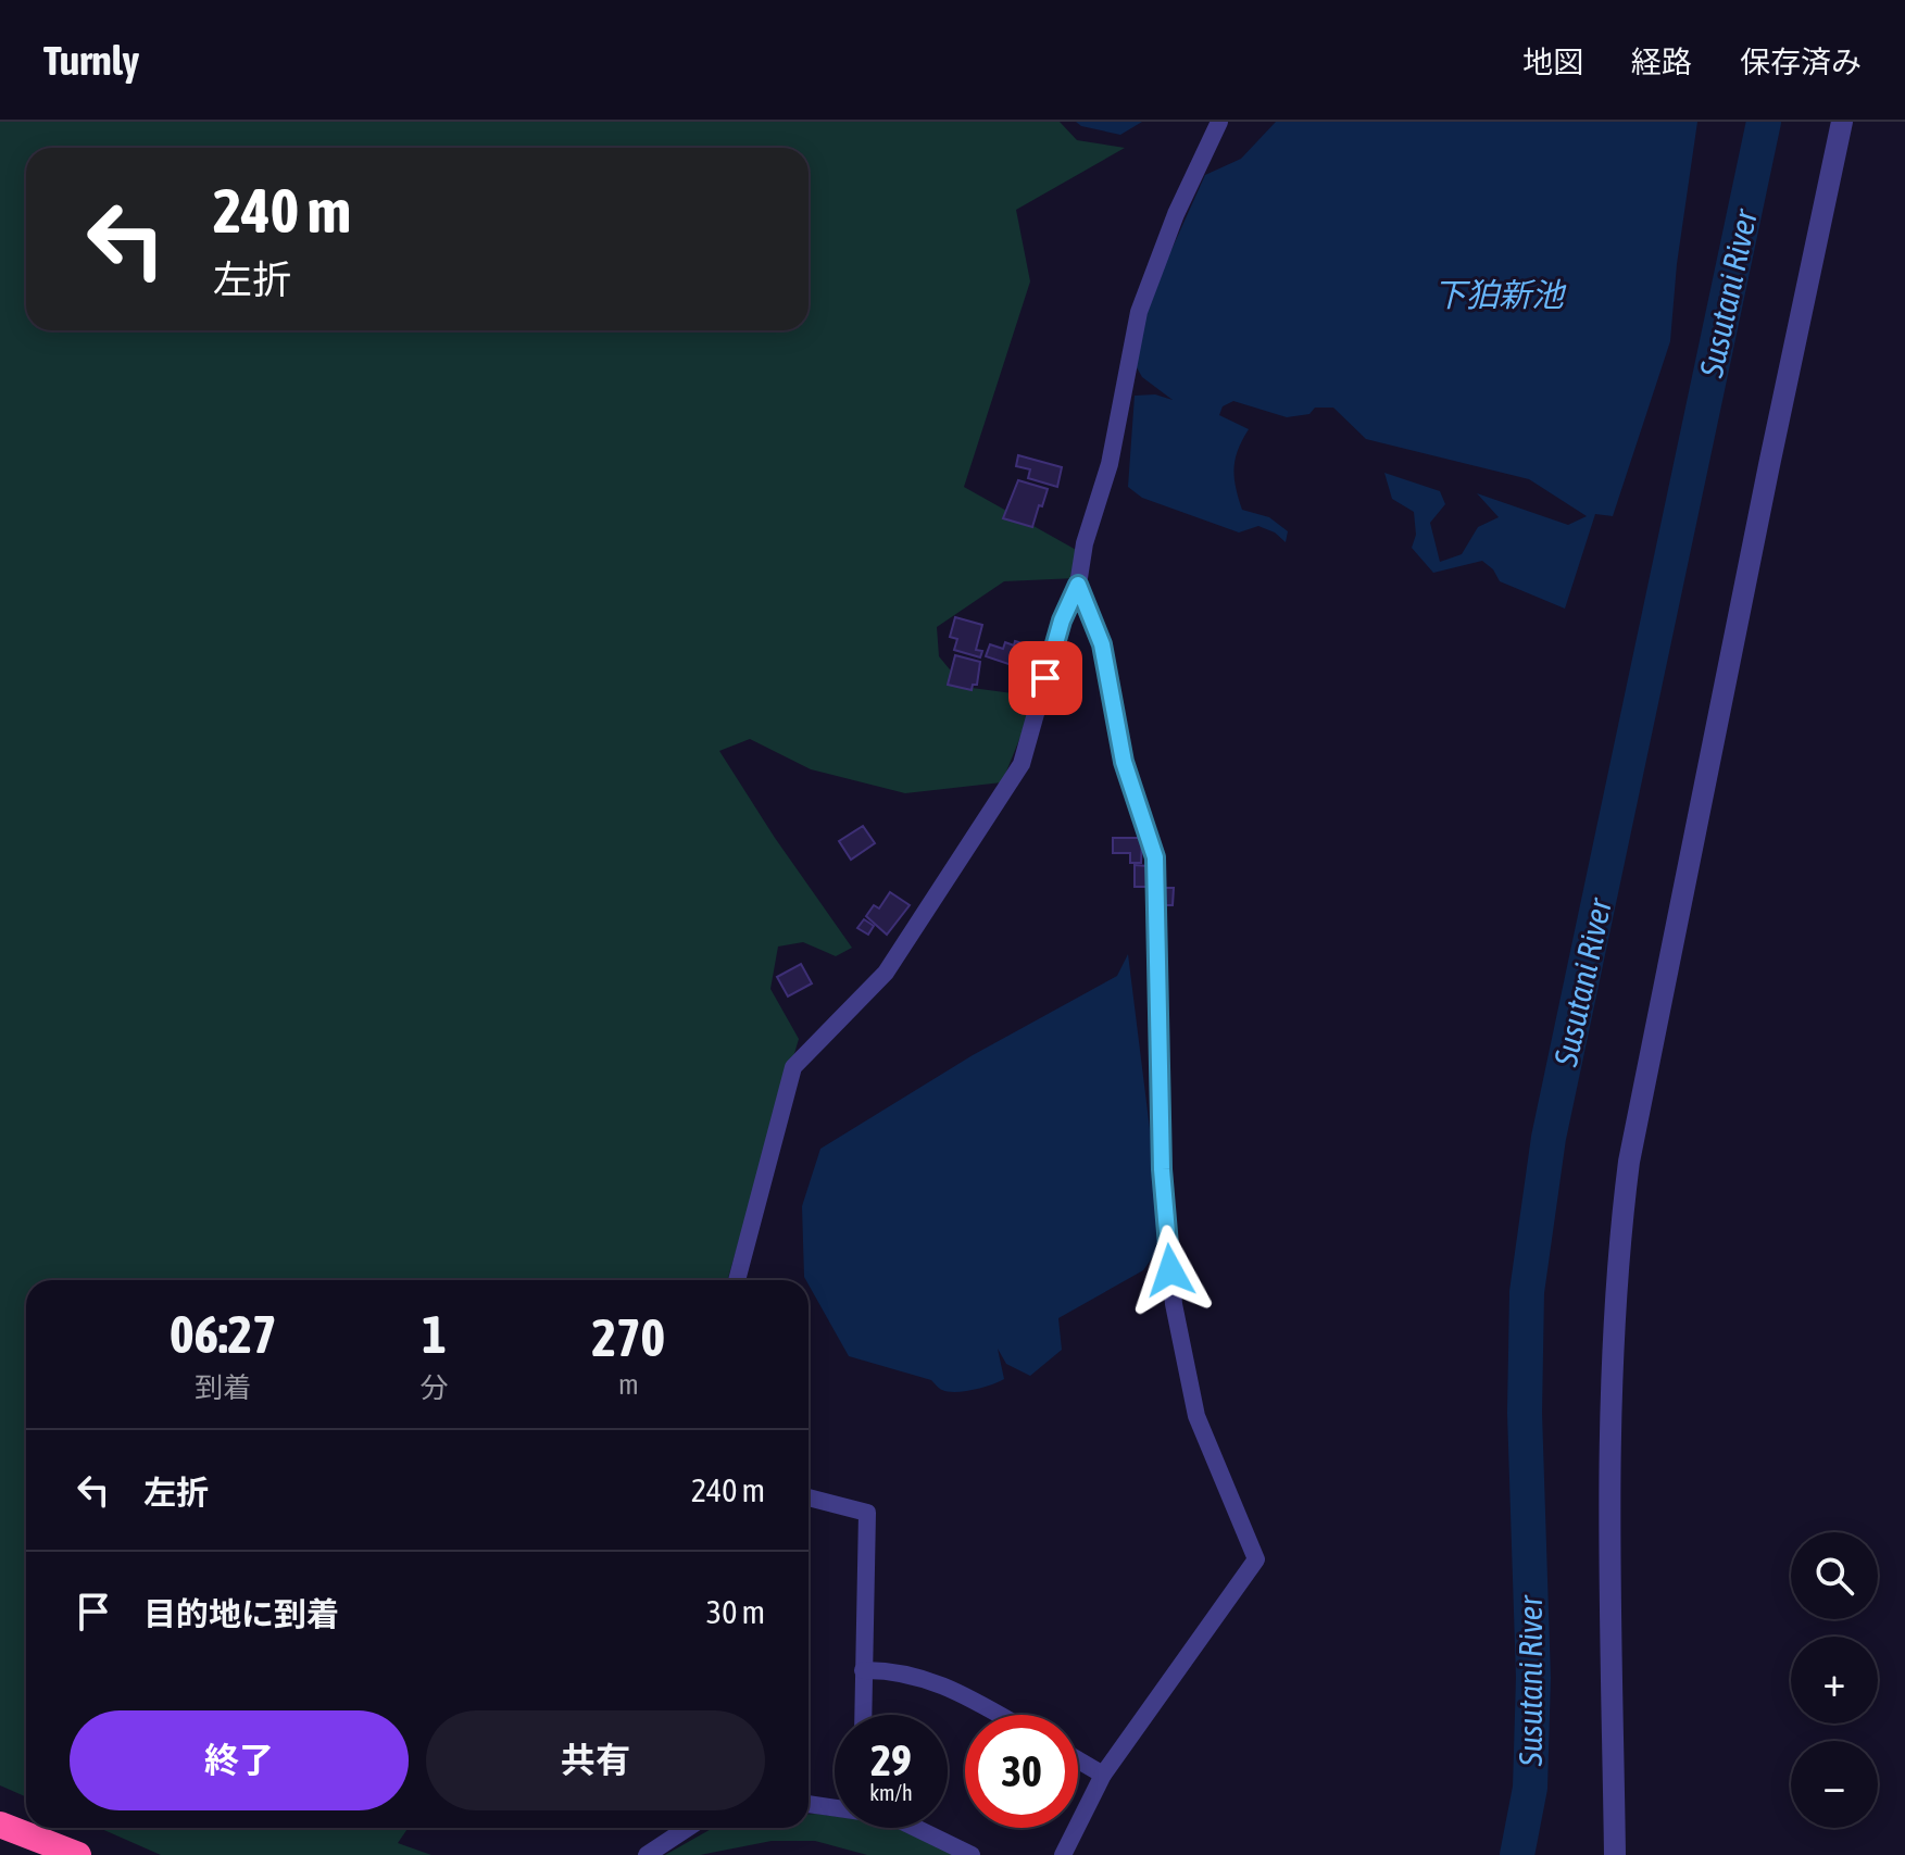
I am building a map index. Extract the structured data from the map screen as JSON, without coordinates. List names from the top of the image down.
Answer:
{
  "water": ["Susutani River", "下狛新池"],
  "page": {
    "header": "Turnly",
    "nav": ["地図", "経路", "保存済み"],
    "turn": ["240 m", "左折"],
    "eta": [
      "06:27",
      "到着",
      "1",
      "分",
      "270",
      "m"
    ],
    "list": [
      {
        "name": "左折",
        "value": "240 m"
      },
      {
        "name": "目的地に到着",
        "value": "30 m"
      }
    ],
    "map_buttons": ["+", "−"],
    "buttons": ["終了", "共有"],
    "speed": "29 km/h",
    "limit": "30"
  }
}
